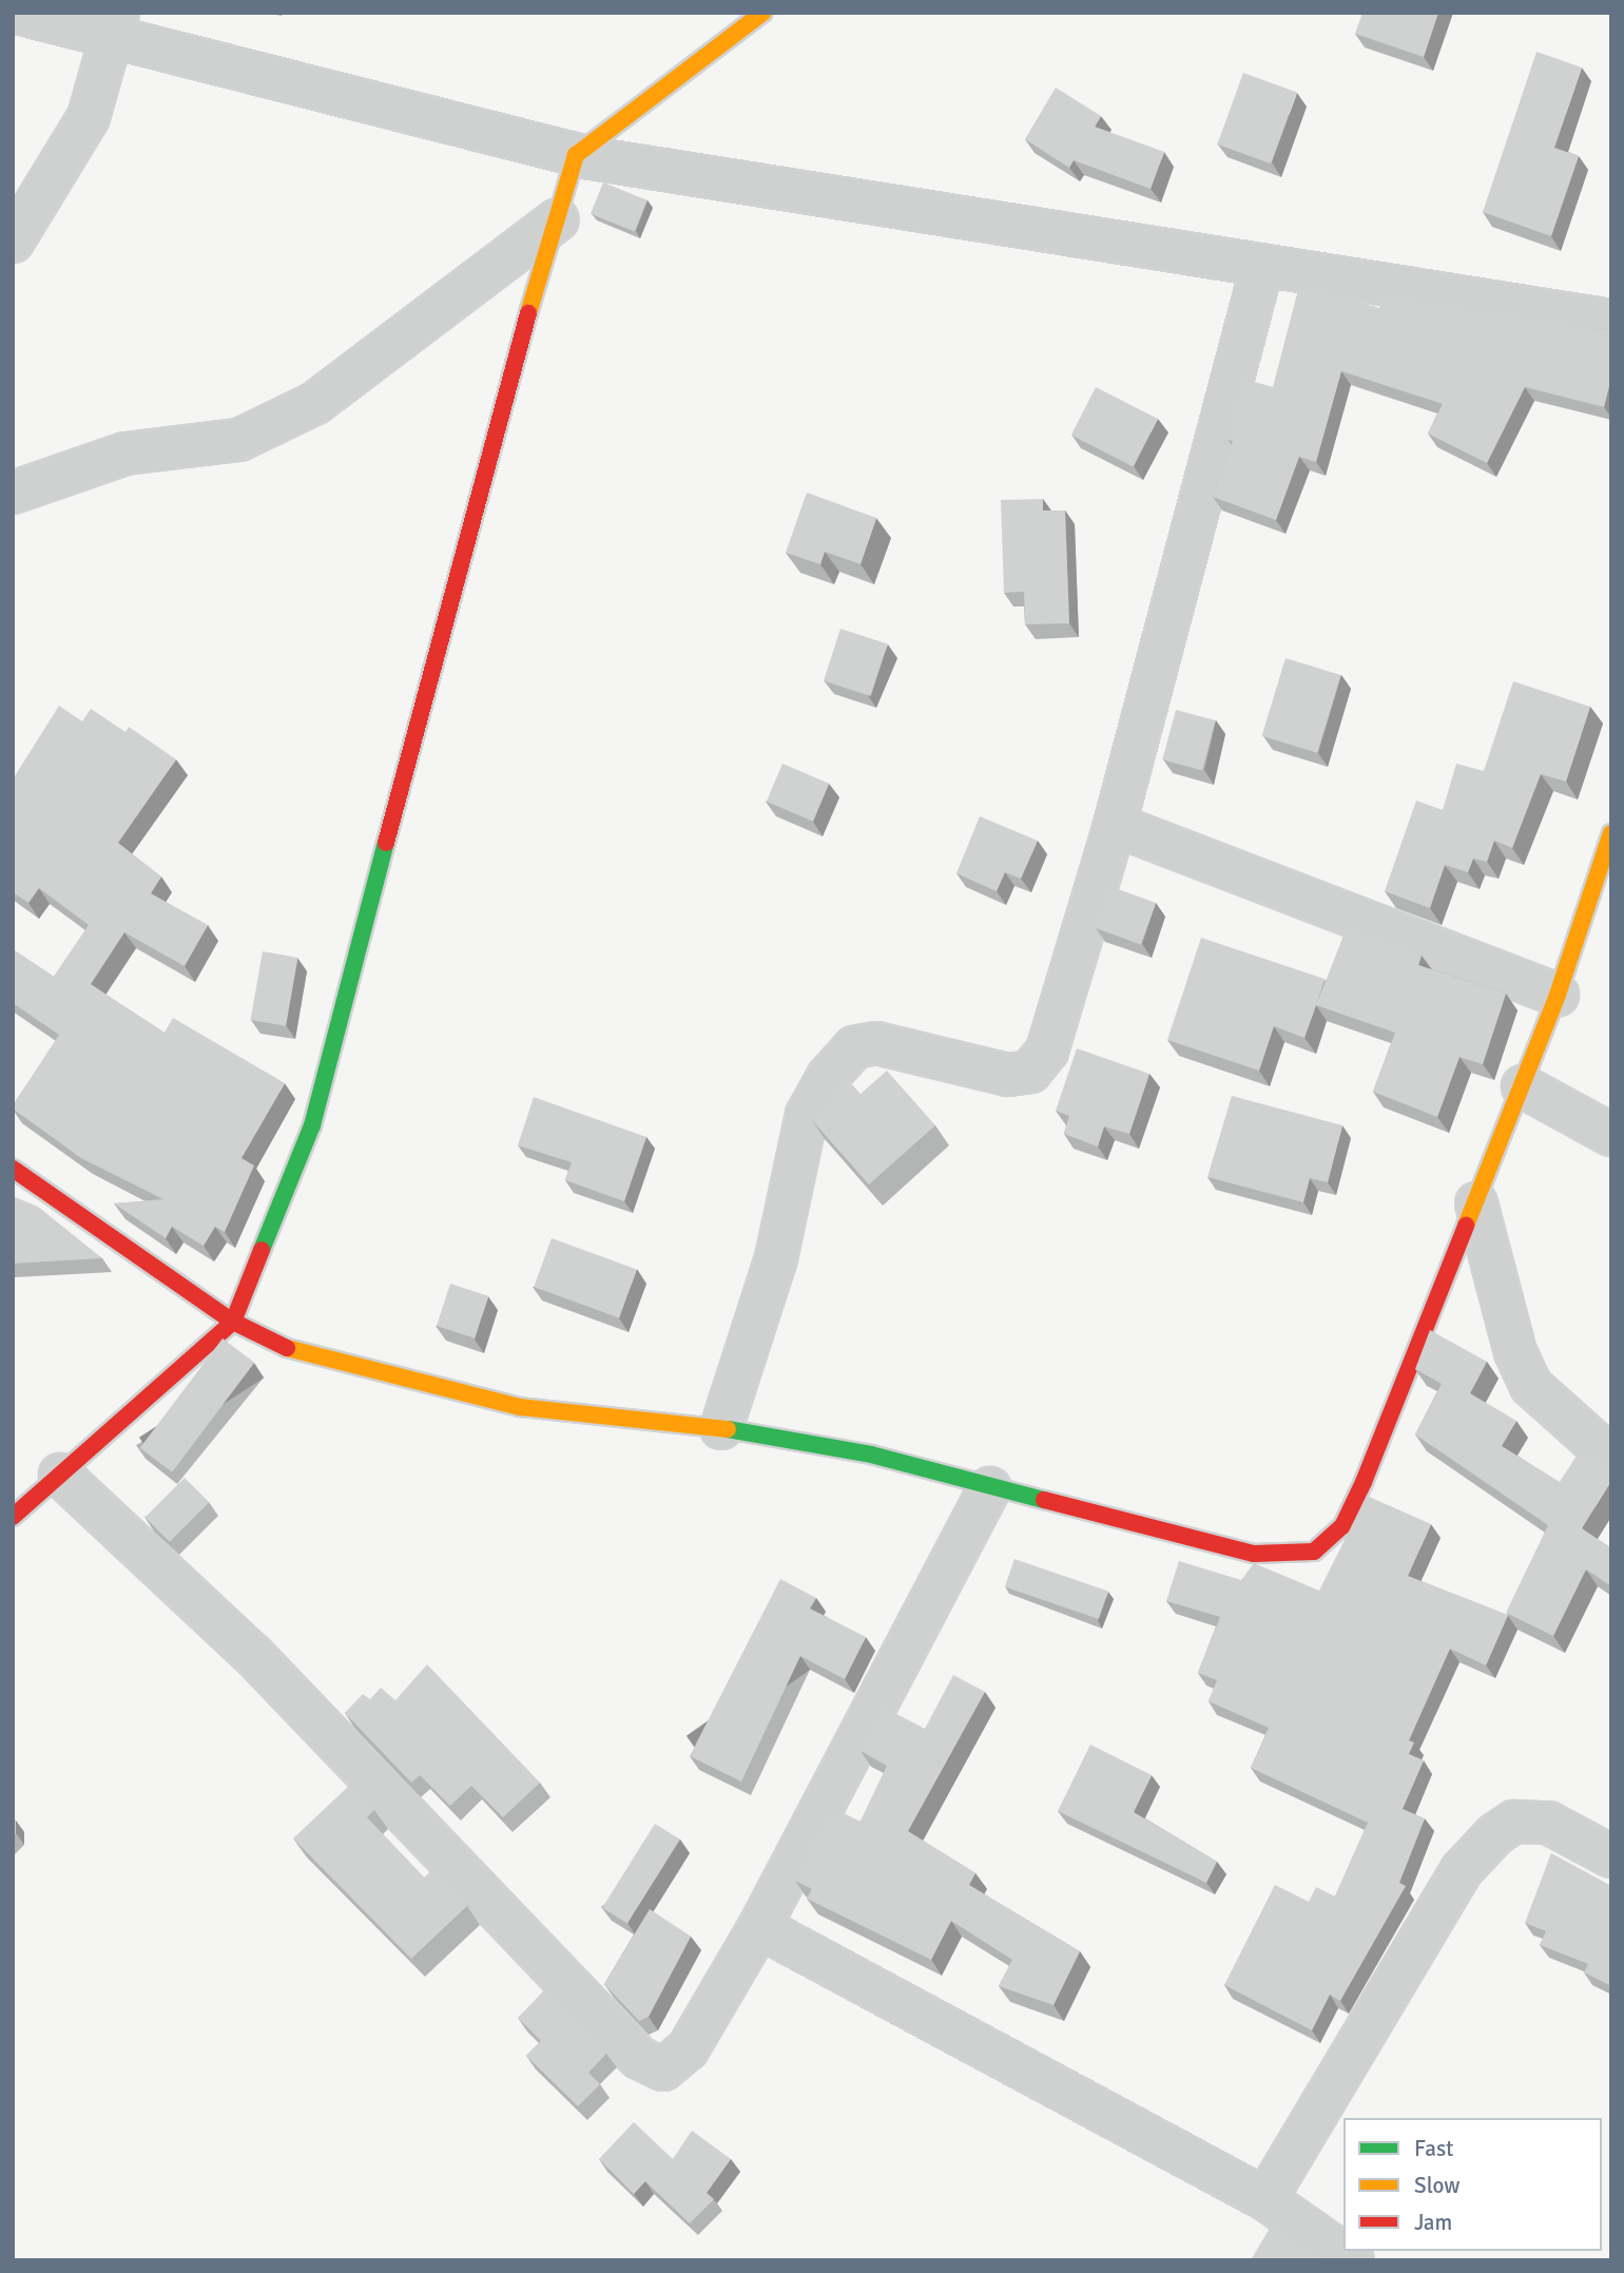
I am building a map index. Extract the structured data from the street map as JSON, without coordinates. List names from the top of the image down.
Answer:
{
  "legend": ["Fast", "Slow", "Jam"]
}
